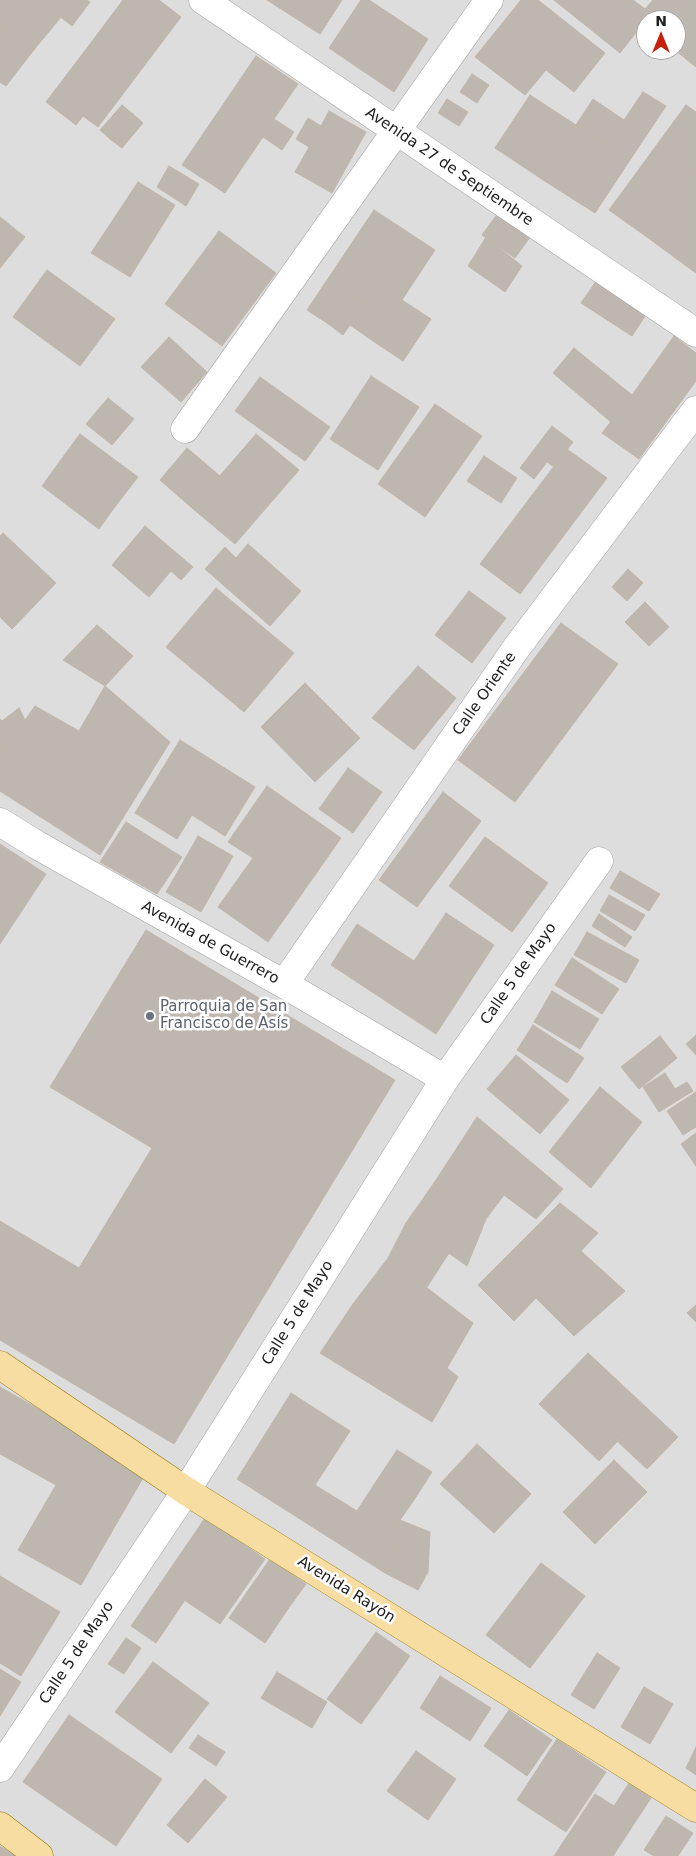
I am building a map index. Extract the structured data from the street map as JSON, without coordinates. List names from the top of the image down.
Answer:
{
  "streets": {
    "main road": ["Avenida Rayón"],
    "street": [
      "Avenida 27 de Septiembre",
      "Calle Oriente",
      "Avenida de Guerrero",
      "Calle 5 de Mayo"
    ]
  },
  "crossings": [
    ["Calle Oriente", "Avenida de Guerrero"],
    ["Avenida de Guerrero", "Calle 5 de Mayo"],
    ["Calle 5 de Mayo", "Avenida Rayón"]
  ],
  "places": ["Parroquia de San Francisco de Asís"],
  "north": "top"
}
